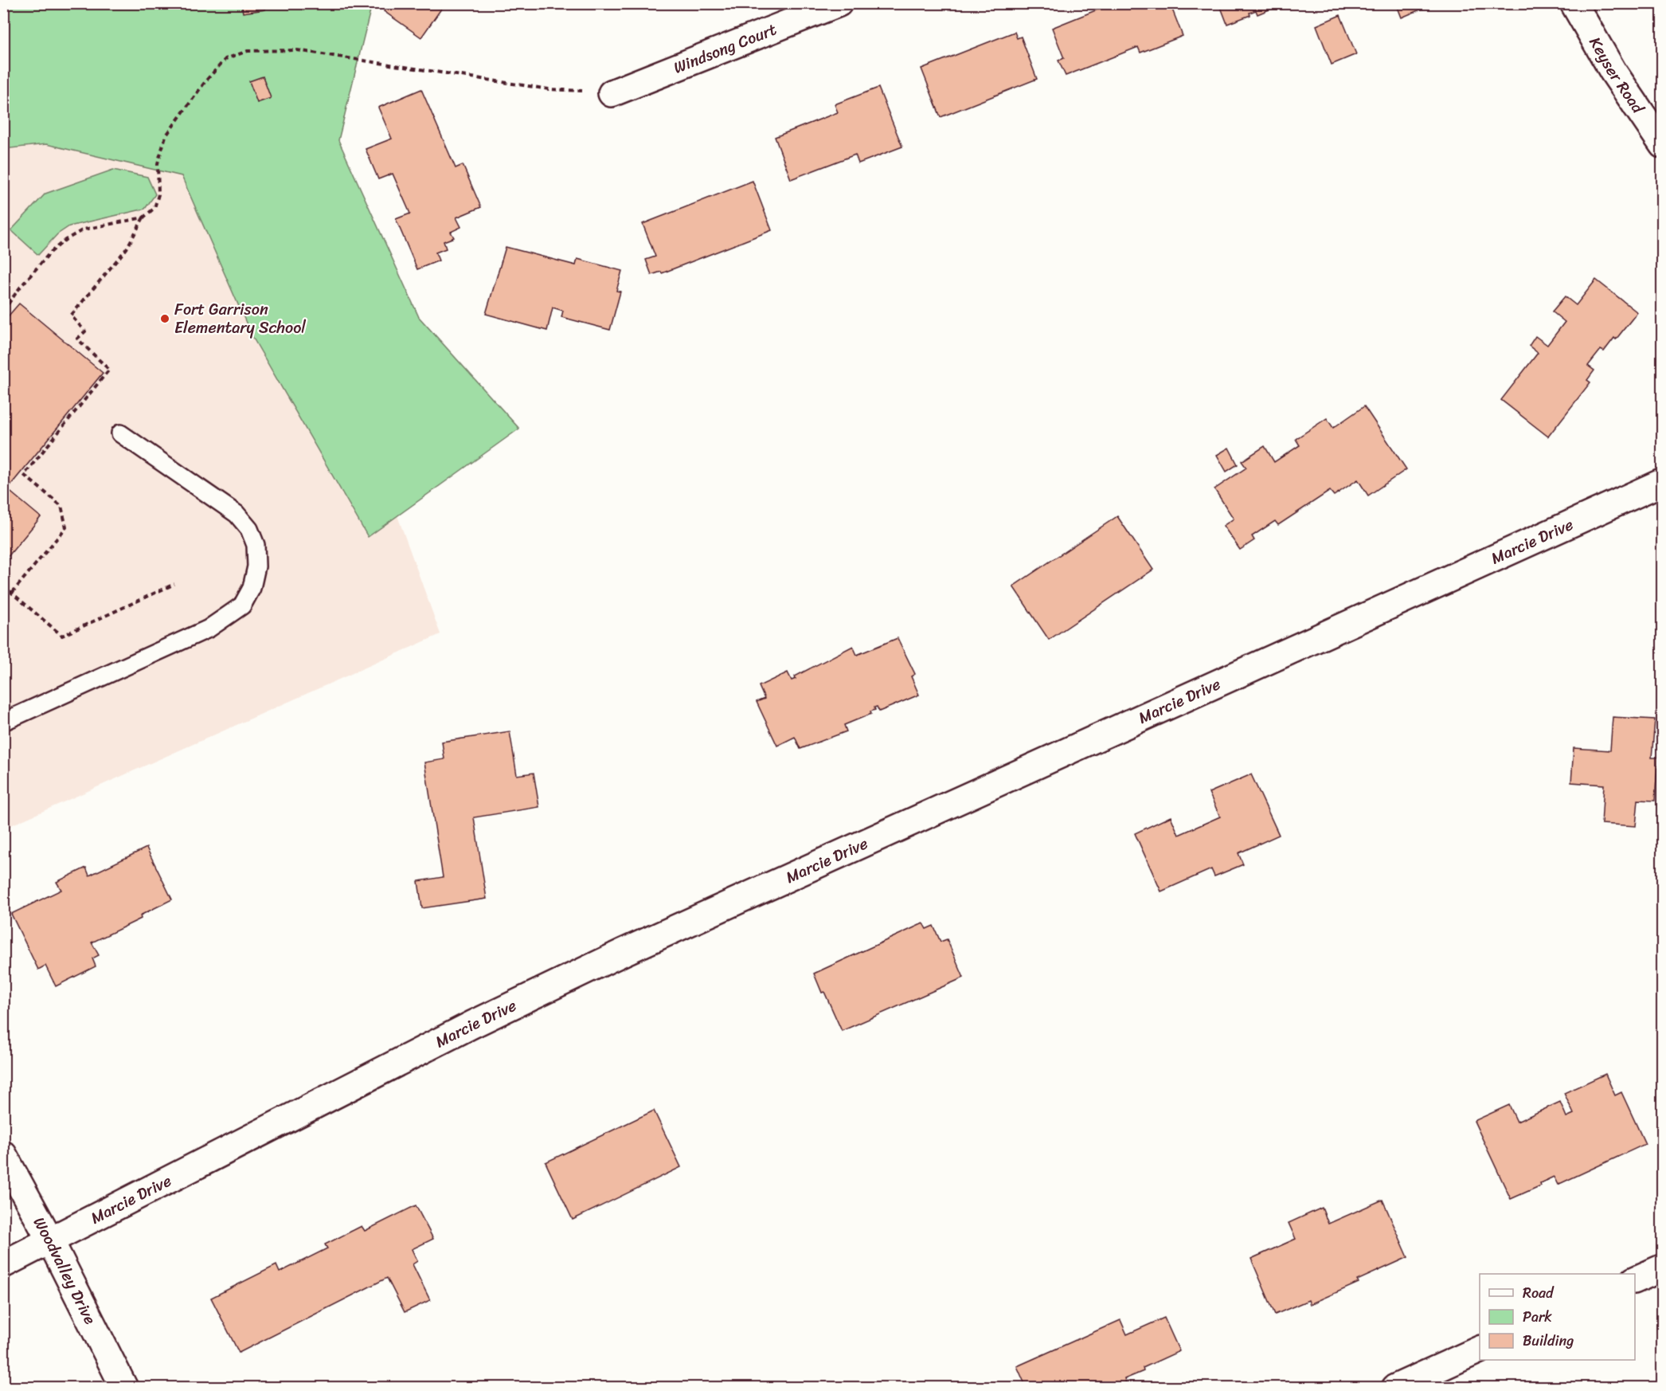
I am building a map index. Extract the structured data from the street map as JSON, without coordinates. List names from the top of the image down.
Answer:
{
  "streets": {
    "street": [
      "Windsong Court",
      "Keyser Road",
      "Marcie Drive",
      "Woodvalley Drive"
    ]
  },
  "crossings": [
    ["Marcie Drive", "Woodvalley Drive"]
  ],
  "places": ["Fort Garrison Elementary School"],
  "legend": ["Road", "Park", "Building"]
}
